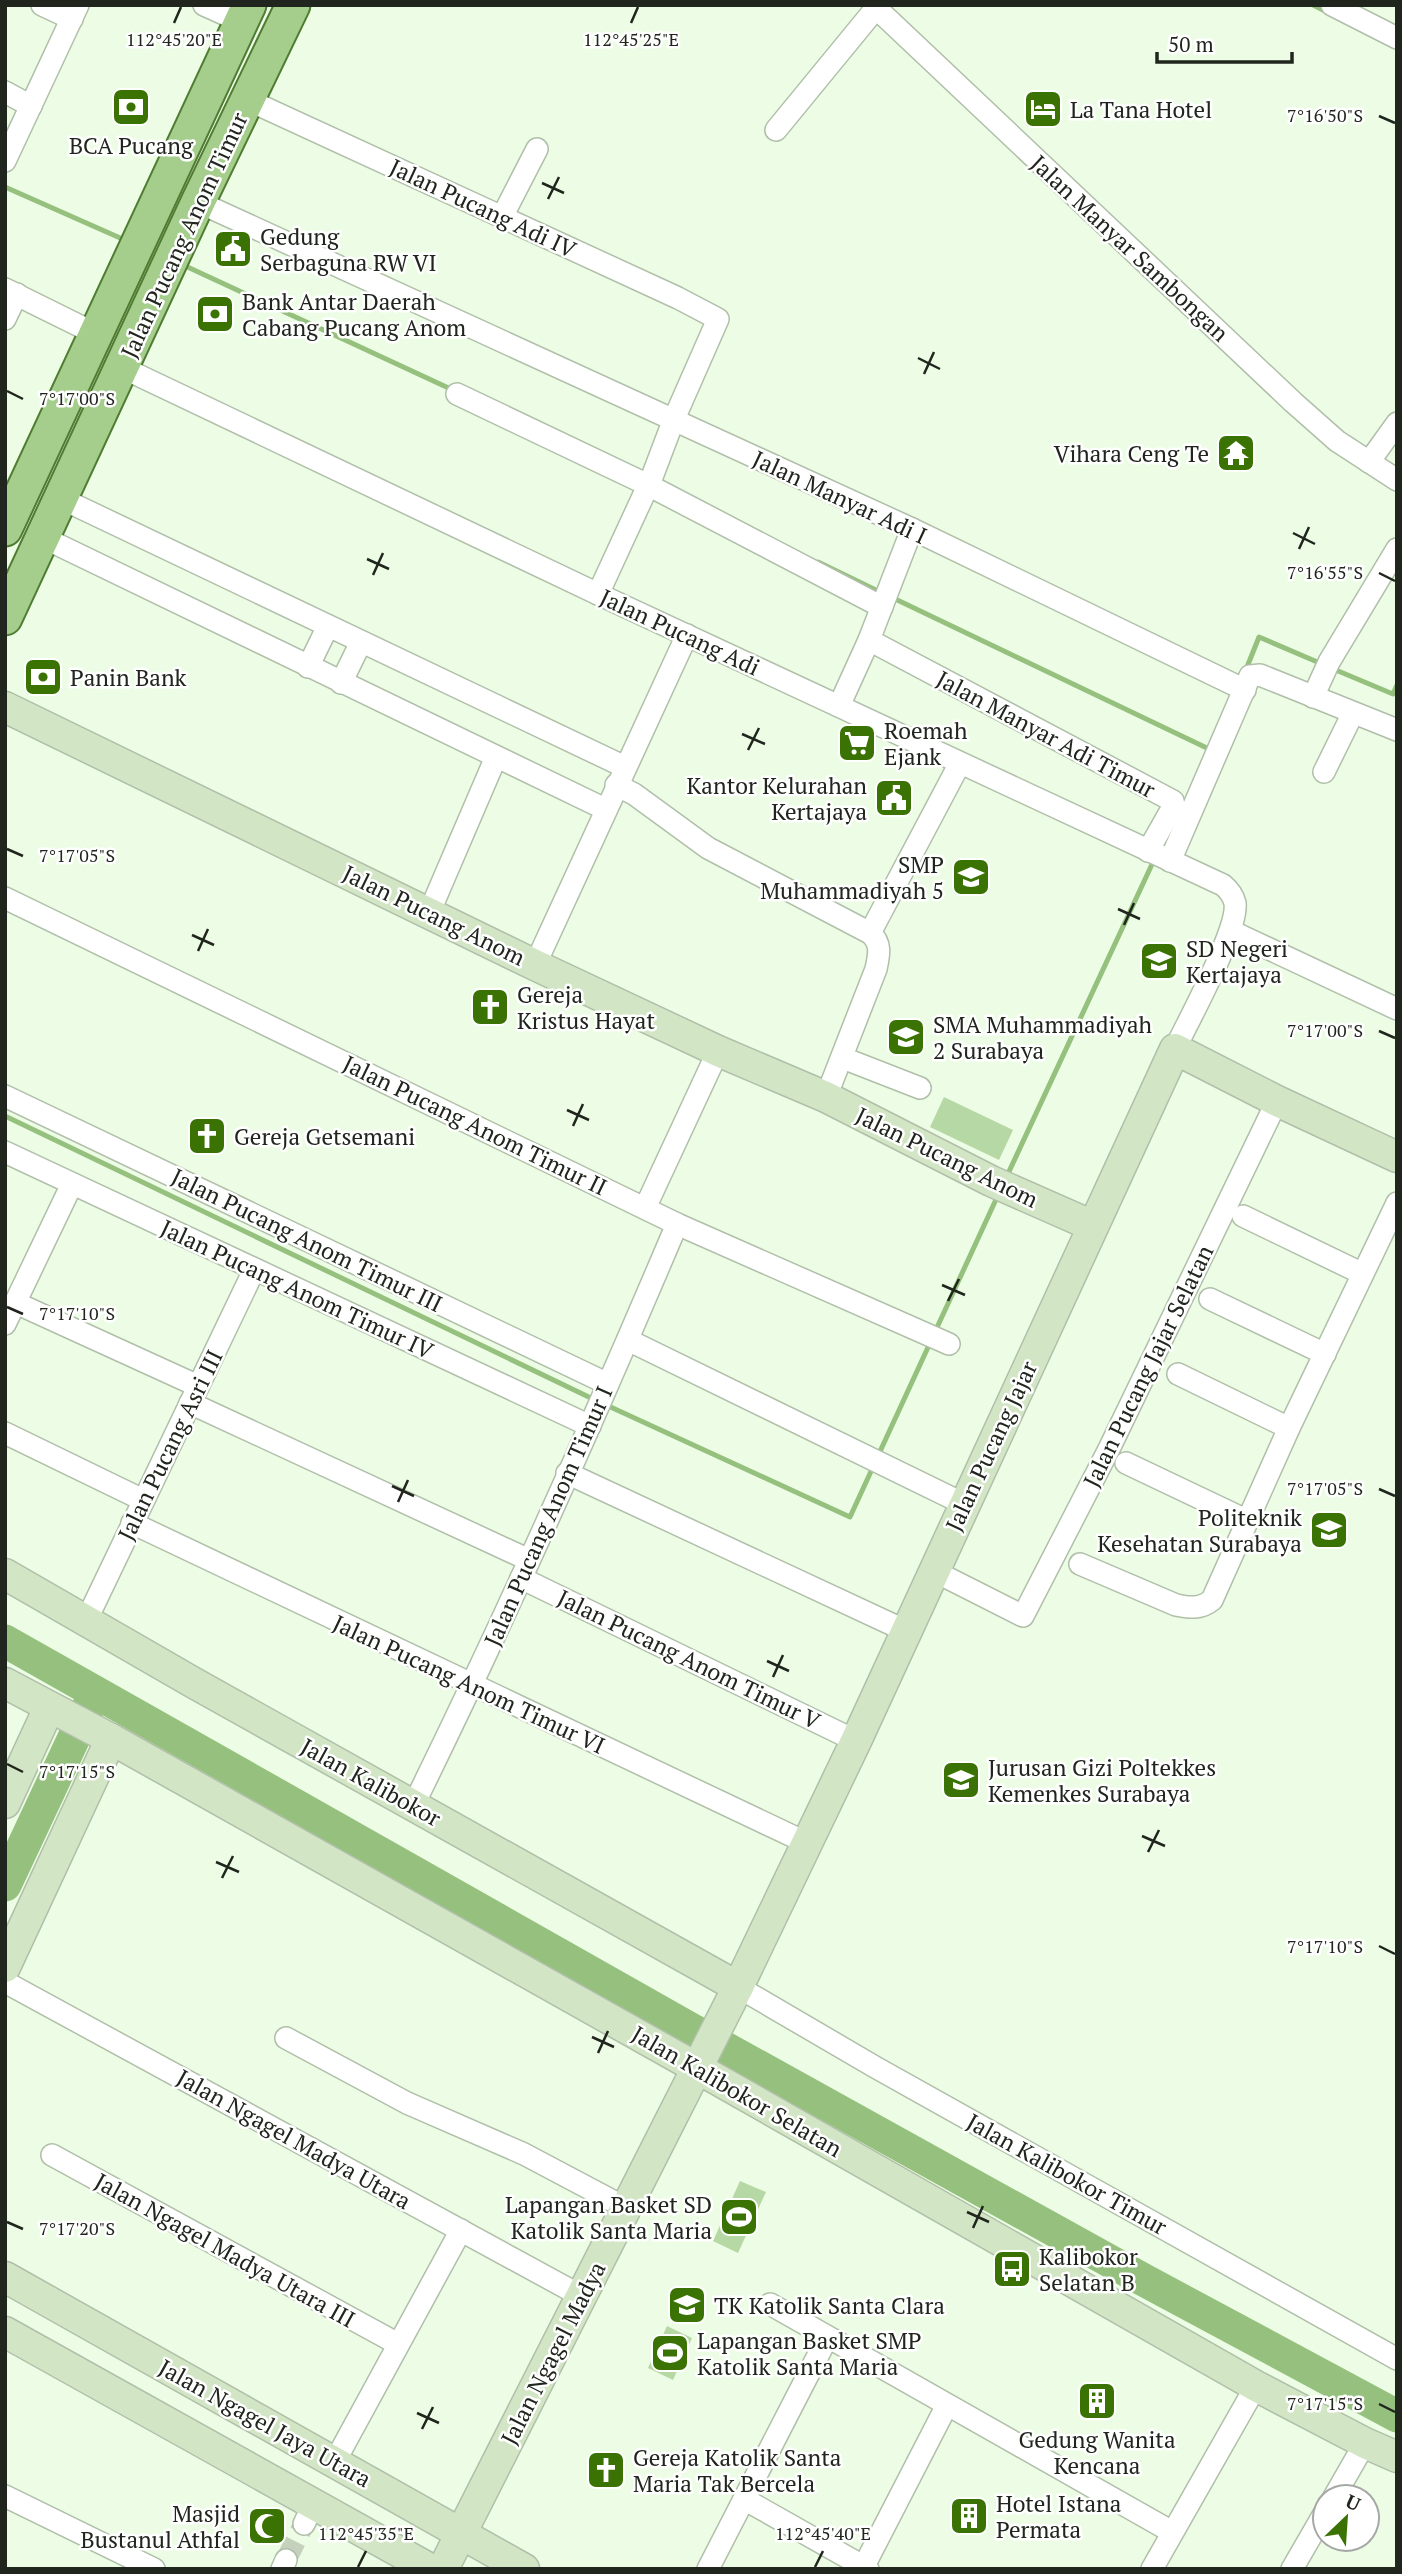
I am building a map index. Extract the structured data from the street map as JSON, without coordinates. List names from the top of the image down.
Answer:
{
  "streets": {
    "main road": ["Jalan Pucang Anom Timur"],
    "street": [
      "Jalan Pucang Adi IV",
      "Jalan Manyar Sambongan",
      "Jalan Manyar Adi I",
      "Jalan Pucang Adi",
      "Jalan Manyar Adi Timur",
      "Jalan Pucang Anom",
      "Jalan Pucang Anom Timur II",
      "Jalan Pucang Anom Timur III",
      "Jalan Pucang Anom Timur IV",
      "Jalan Pucang Jajar Selatan",
      "Jalan Pucang Asri III",
      "Jalan Pucang Jajar",
      "Jalan Pucang Anom Timur I",
      "Jalan Pucang Anom Timur V",
      "Jalan Pucang Anom Timur VI",
      "Jalan Kalibokor",
      "Jalan Kalibokor Selatan",
      "Jalan Ngagel Madya Utara",
      "Jalan Kalibokor Timur",
      "Jalan Ngagel Madya Utara III",
      "Jalan Ngagel Madya",
      "Jalan Ngagel Jaya Utara"
    ]
  },
  "crossings": [
    ["Jalan Pucang Adi IV", "Jalan Pucang Anom Timur"],
    ["Jalan Pucang Adi IV", "Jalan Manyar Adi I"],
    ["Jalan Pucang Anom Timur", "Jalan Manyar Adi I"],
    ["Jalan Pucang Anom Timur", "Jalan Pucang Adi"],
    ["Jalan Pucang Adi", "Jalan Manyar Adi Timur"],
    ["Jalan Pucang Adi", "Jalan Pucang Jajar"],
    ["Jalan Pucang Anom", "Jalan Pucang Jajar"],
    ["Jalan Pucang Anom Timur II", "Jalan Pucang Anom Timur I"],
    ["Jalan Pucang Anom Timur III", "Jalan Pucang Anom Timur IV"],
    ["Jalan Pucang Anom Timur III", "Jalan Pucang Anom Timur I"],
    ["Jalan Pucang Anom Timur IV", "Jalan Pucang Asri III"],
    ["Jalan Pucang Anom Timur IV", "Jalan Pucang Anom Timur I"],
    ["Jalan Pucang Jajar Selatan", "Jalan Pucang Jajar"],
    ["Jalan Pucang Asri III", "Jalan Pucang Anom Timur V"],
    ["Jalan Pucang Asri III", "Jalan Pucang Anom Timur VI"],
    ["Jalan Pucang Asri III", "Jalan Kalibokor"],
    ["Jalan Pucang Jajar", "Jalan Pucang Anom Timur V"],
    ["Jalan Pucang Jajar", "Jalan Pucang Anom Timur VI"],
    ["Jalan Pucang Jajar", "Jalan Kalibokor"],
    ["Jalan Pucang Jajar", "Jalan Kalibokor Timur"],
    ["Jalan Pucang Jajar", "Jalan Ngagel Madya"],
    ["Jalan Pucang Anom Timur I", "Jalan Pucang Anom Timur V"],
    ["Jalan Pucang Anom Timur I", "Jalan Pucang Anom Timur VI"],
    ["Jalan Pucang Anom Timur I", "Jalan Kalibokor"],
    ["Jalan Kalibokor", "Jalan Kalibokor Timur"],
    ["Jalan Kalibokor", "Jalan Ngagel Madya"],
    ["Jalan Kalibokor Selatan", "Jalan Ngagel Madya"],
    ["Jalan Ngagel Madya Utara", "Jalan Ngagel Madya"],
    ["Jalan Kalibokor Timur", "Jalan Ngagel Madya"],
    ["Jalan Ngagel Madya", "Jalan Ngagel Jaya Utara"]
  ],
  "places": {
    "bank": ["BCA Pucang", "Bank Antar Daerah Cabang Pucang Anom", "Panin Bank"],
    "hotel": ["La Tana Hotel"],
    "public building": ["Gedung Serbaguna RW VI", "Kantor Kelurahan Kertajaya"],
    "temple": ["Vihara Ceng Te"],
    "supermarket": ["Roemah Ejank"],
    "school or university": [
      "SMP Muhammadiyah 5",
      "SD Negeri Kertajaya",
      "SMA Muhammadiyah 2 Surabaya",
      "Politeknik Kesehatan Surabaya",
      "Jurusan Gizi Poltekkes Kemenkes Surabaya",
      "TK Katolik Santa Clara"
    ],
    "church": ["Gereja Kristus Hayat", "Gereja Getsemani", "Gereja Katolik Santa Maria Tak Bercela"],
    "sports": ["Lapangan Basket SD Katolik Santa Maria", "Lapangan Basket SMP Katolik Santa Maria"],
    "bus stop": ["Kalibokor Selatan B"],
    "building": ["Gedung Wanita Kencana", "Hotel Istana Permata"],
    "mosque": ["Masjid Bustanul Athfal"]
  },
  "scale_bar": "50 m",
  "north": "top right",
  "coordinates": [
    "112°45'20\"E",
    "112°45'25\"E",
    "7°16'50\"S",
    "7°17'00\"S",
    "7°16'55\"S",
    "7°17'05\"S",
    "7°17'10\"S",
    "7°17'15\"S",
    "7°17'20\"S",
    "112°45'35\"E",
    "112°45'40\"E"
  ]
}
